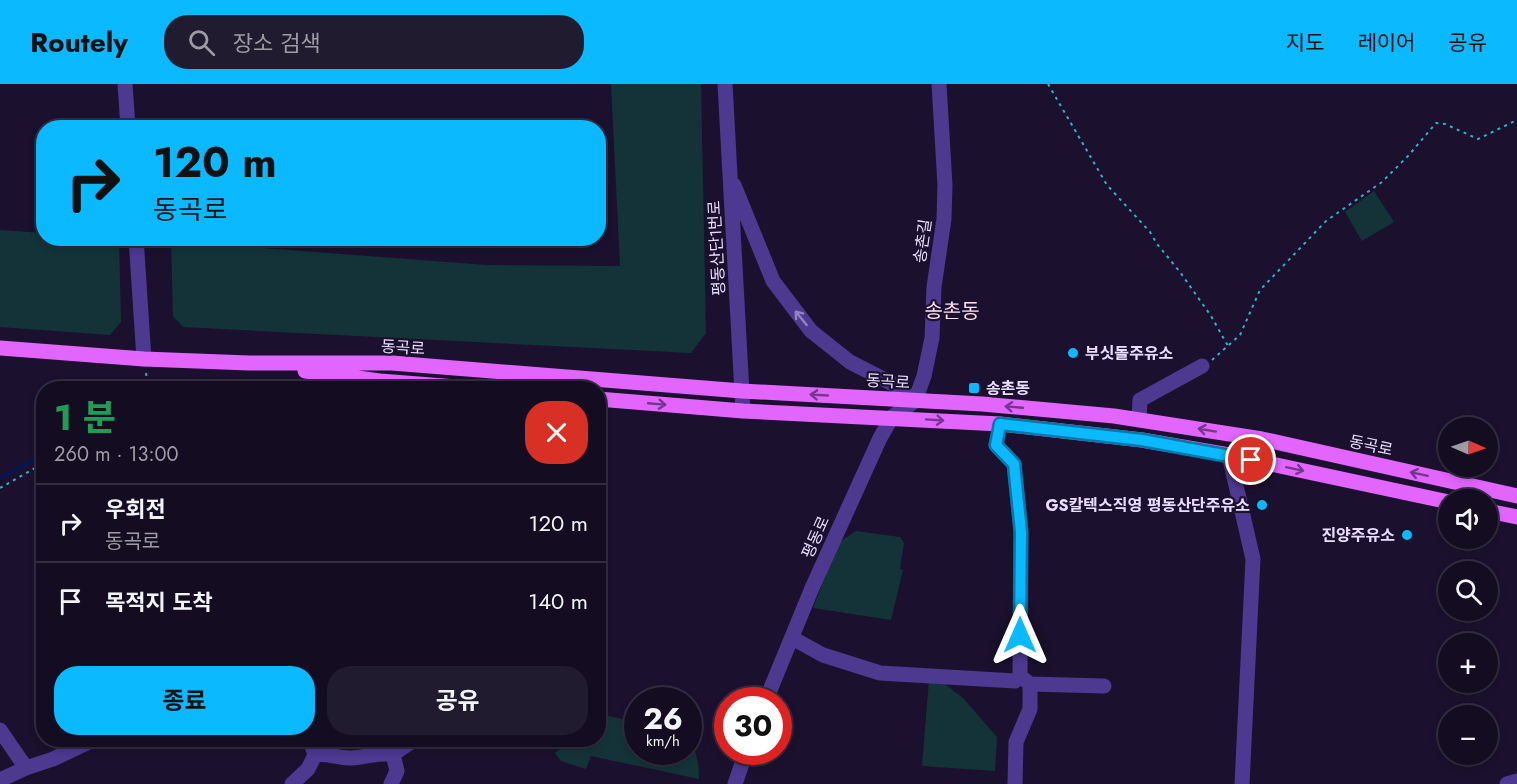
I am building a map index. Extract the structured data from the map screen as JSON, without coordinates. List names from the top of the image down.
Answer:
{
  "streets": {
    "main road": ["동곡로"],
    "street": ["송촌길", "평동산단1번로", "평동로"]
  },
  "crossings": [
    ["송촌길", "동곡로"],
    ["송촌길", "평동로"],
    ["평동산단1번로", "동곡로"],
    ["동곡로", "평동로"]
  ],
  "districts": ["송촌동"],
  "places": {
    "other": ["부싯돌주유소", "GS칼텍스직영 평동산단주유소", "진양주유소"],
    "transit": ["송촌동"]
  },
  "north": "right",
  "page": {
    "header": "Routely",
    "search": "장소 검색",
    "nav": ["지도", "레이어", "공유"],
    "turn": ["120 m", "동곡로"],
    "heading": ["1 분", "260 m · 13:00"],
    "map_buttons": ["+", "−"],
    "list": [
      {
        "name": "우회전",
        "note": "동곡로",
        "value": "120 m"
      },
      {
        "name": "목적지 도착",
        "value": "140 m"
      }
    ],
    "buttons": ["종료", "공유"],
    "speed": "26 km/h",
    "limit": "30"
  }
}
